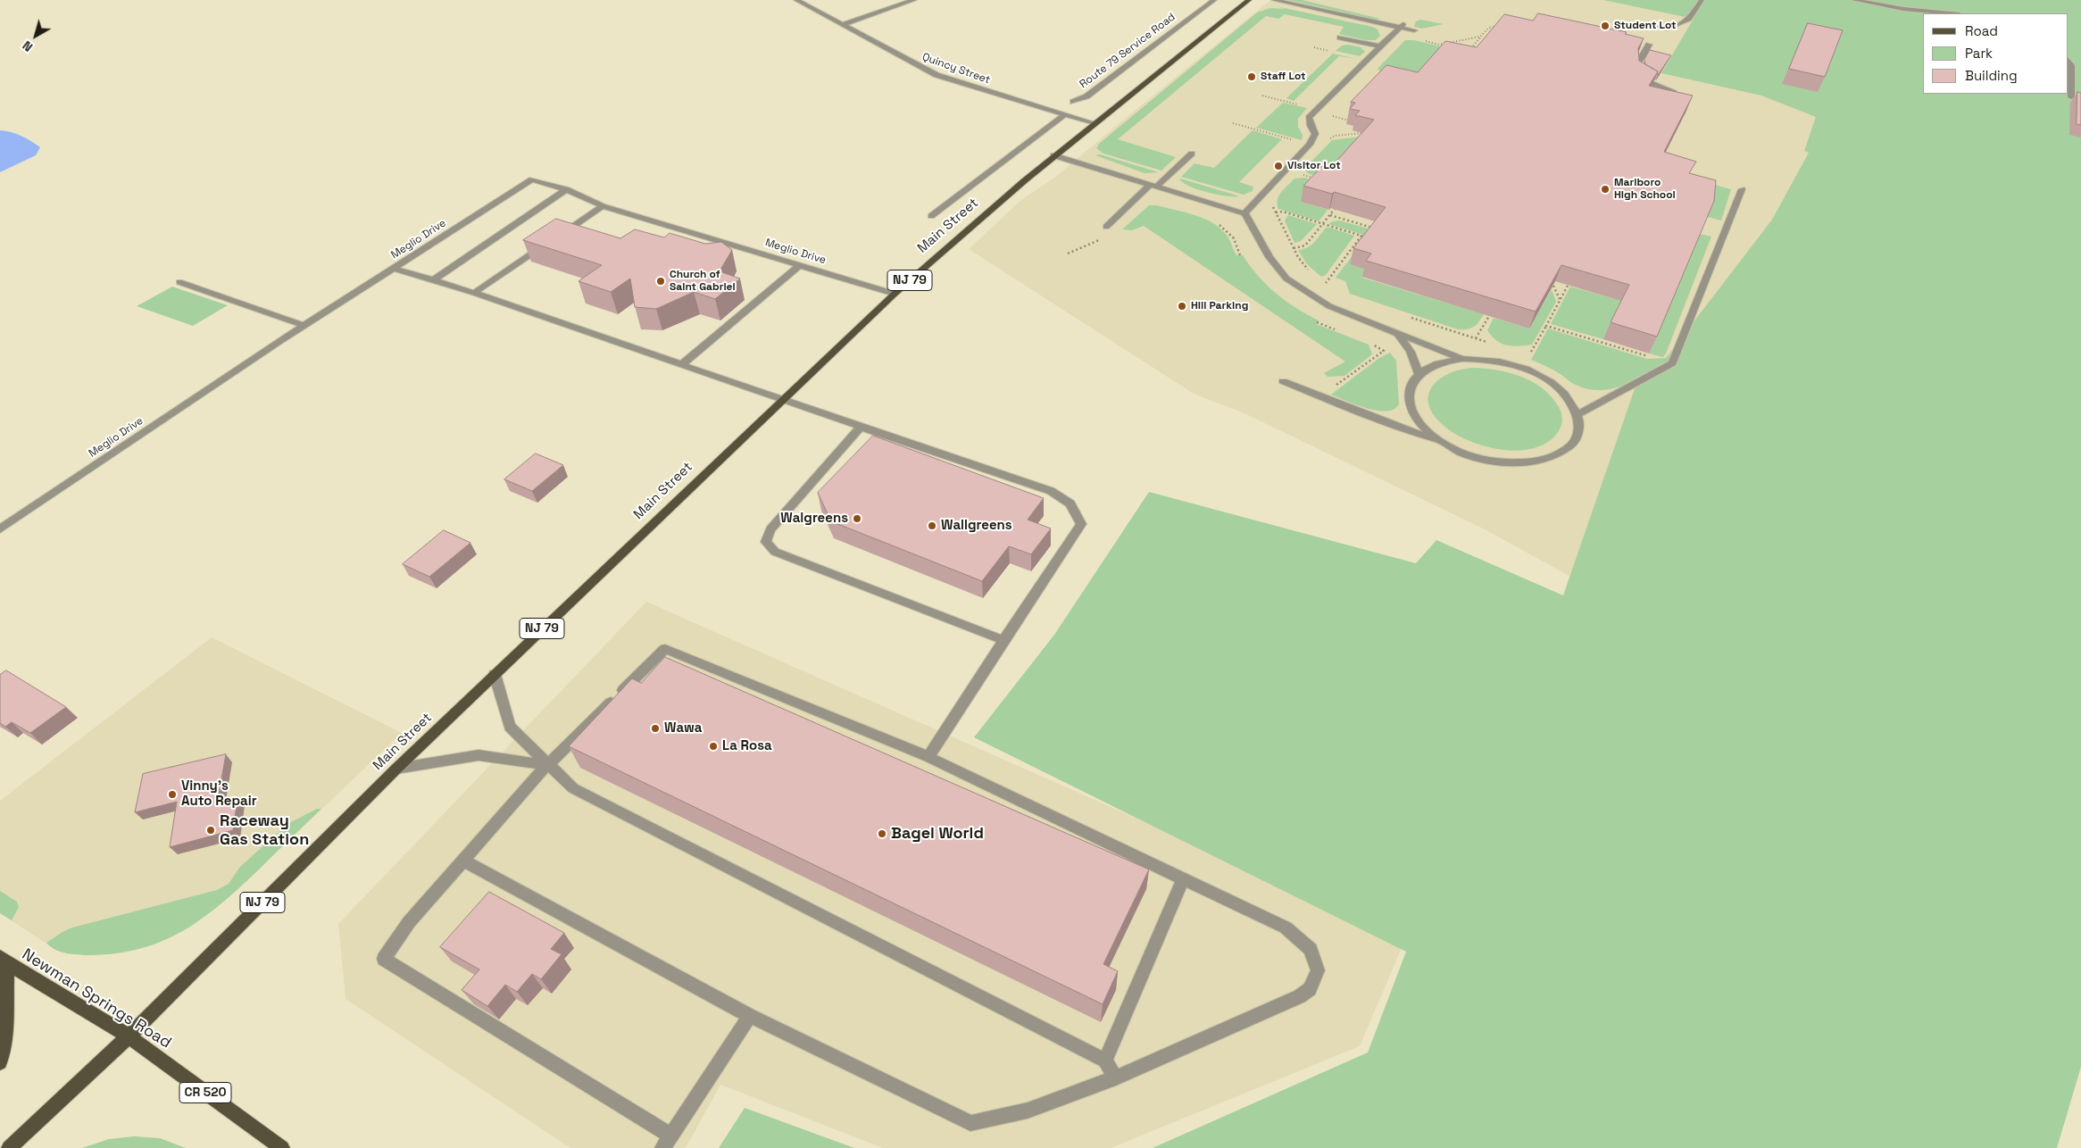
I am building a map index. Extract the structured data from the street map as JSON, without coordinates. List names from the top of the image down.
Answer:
{
  "streets": {
    "main road": [
      "Main Street",
      "NJ 79",
      "Newman Springs Road",
      "CR 520"
    ],
    "street": ["Route 79 Service Road", "Quincy Street", "Meglio Drive"]
  },
  "crossings": [
    ["Quincy Street", "Main Street"],
    ["Main Street", "Meglio Drive"],
    ["Main Street", "NJ 79"],
    ["Main Street", "Newman Springs Road"],
    ["NJ 79", "Newman Springs Road"]
  ],
  "places": [
    "Student Lot",
    "Staff Lot",
    "Visitor Lot",
    "Marlboro High School",
    "Church of Saint Gabriel",
    "Hill Parking",
    "Walgreens",
    "Wallgreens",
    "Wawa",
    "La Rosa",
    "Vinny's Auto Repair",
    "Raceway Gas Station",
    "Bagel World"
  ],
  "legend": ["Road", "Park", "Building"],
  "north": "bottom left"
}
